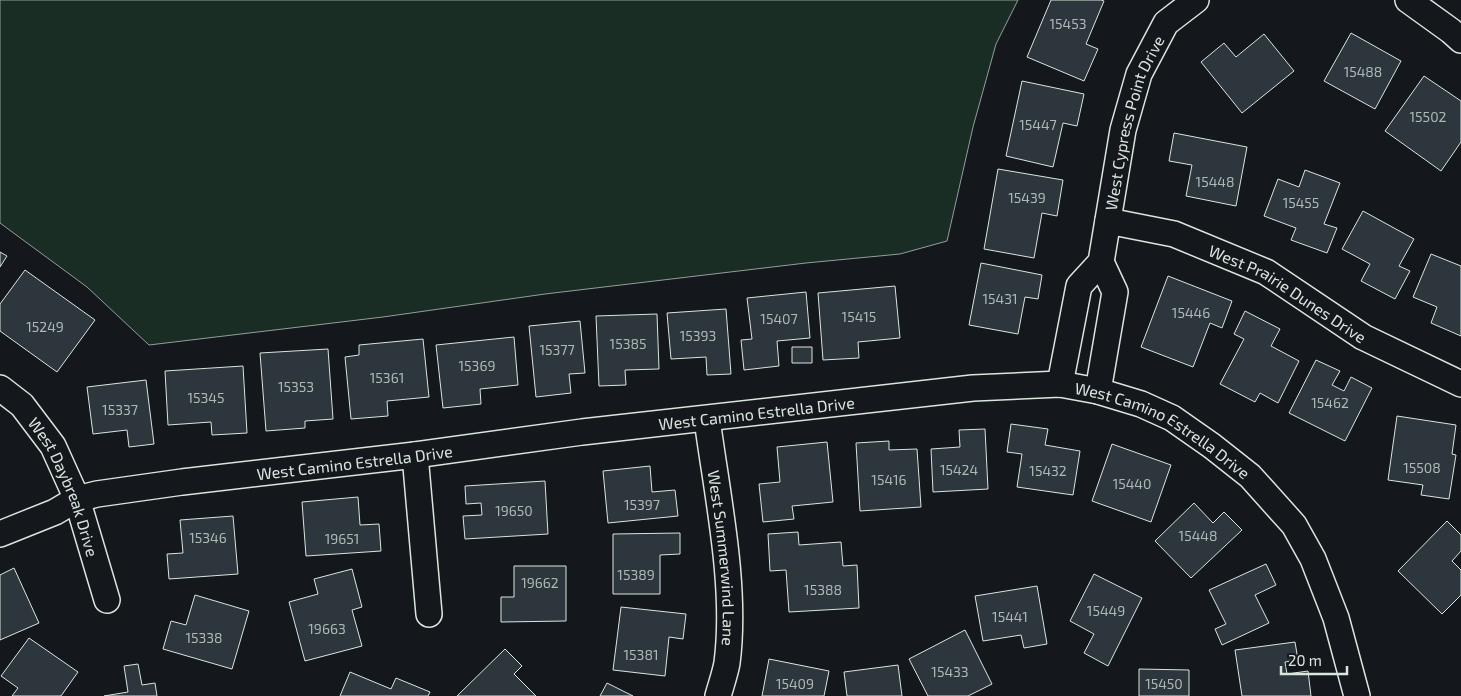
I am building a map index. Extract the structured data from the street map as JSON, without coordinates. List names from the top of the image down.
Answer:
{
  "streets": {
    "street": [
      "West Cypress Point Drive",
      "West Prairie Dunes Drive",
      "West Camino Estrella Drive",
      "West Daybreak Drive",
      "West Summerwind Lane"
    ]
  },
  "crossings": [
    ["West Cypress Point Drive", "West Prairie Dunes Drive"],
    ["West Camino Estrella Drive", "West Daybreak Drive"],
    ["West Camino Estrella Drive", "West Summerwind Lane"]
  ],
  "house_numbers": [
    "15453",
    "15488",
    "15502",
    "15447",
    "15448",
    "15439",
    "15455",
    "15431",
    "15446",
    "15415",
    "15407",
    "15249",
    "15393",
    "15385",
    "15377",
    "15369",
    "15361",
    "15353",
    "15345",
    "15462",
    "15337",
    "15508",
    "15424",
    "15432",
    "15416",
    "15440",
    "15397",
    "19650",
    "15448",
    "15346",
    "19651",
    "15389",
    "19662",
    "15388",
    "15449",
    "15441",
    "19663",
    "15338",
    "15381",
    "15433",
    "15409",
    "15450"
  ],
  "scale_bar": "20 m"
}
